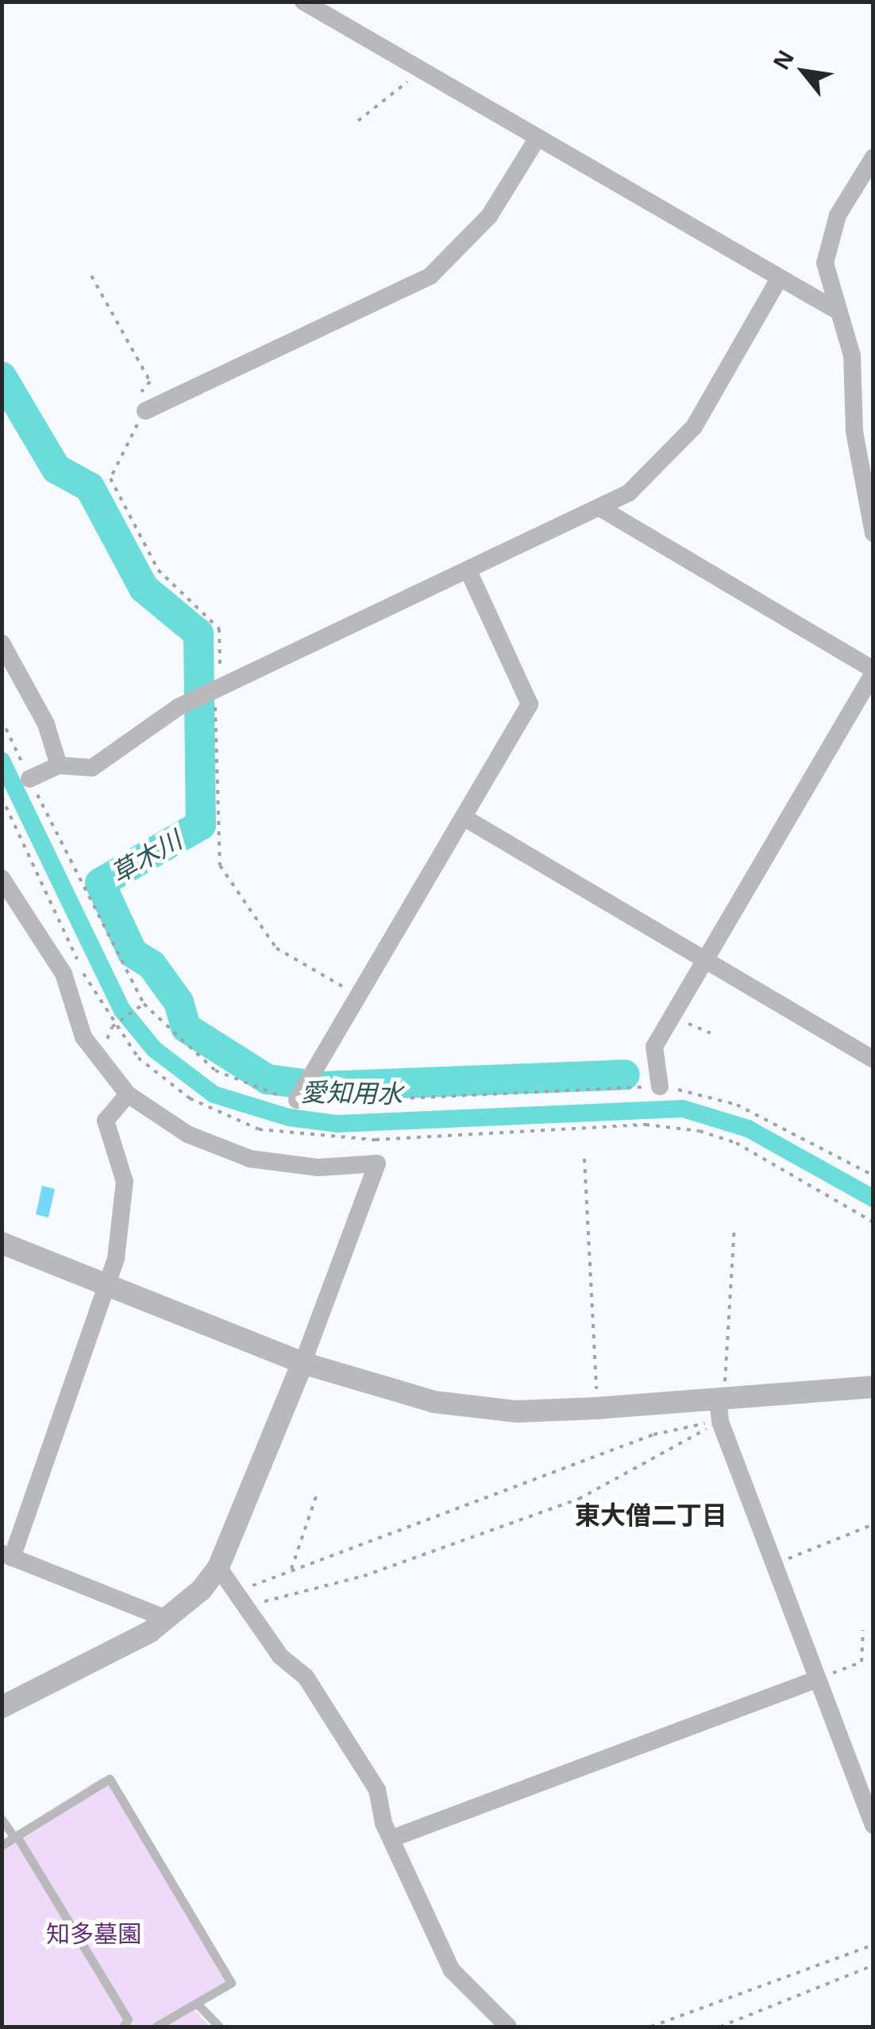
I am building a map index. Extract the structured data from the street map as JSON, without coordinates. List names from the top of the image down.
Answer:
{
  "districts": ["東大僧二丁目"],
  "water": ["草木川", "愛知用水"],
  "parks": ["知多墓園"],
  "north": "top left"
}
